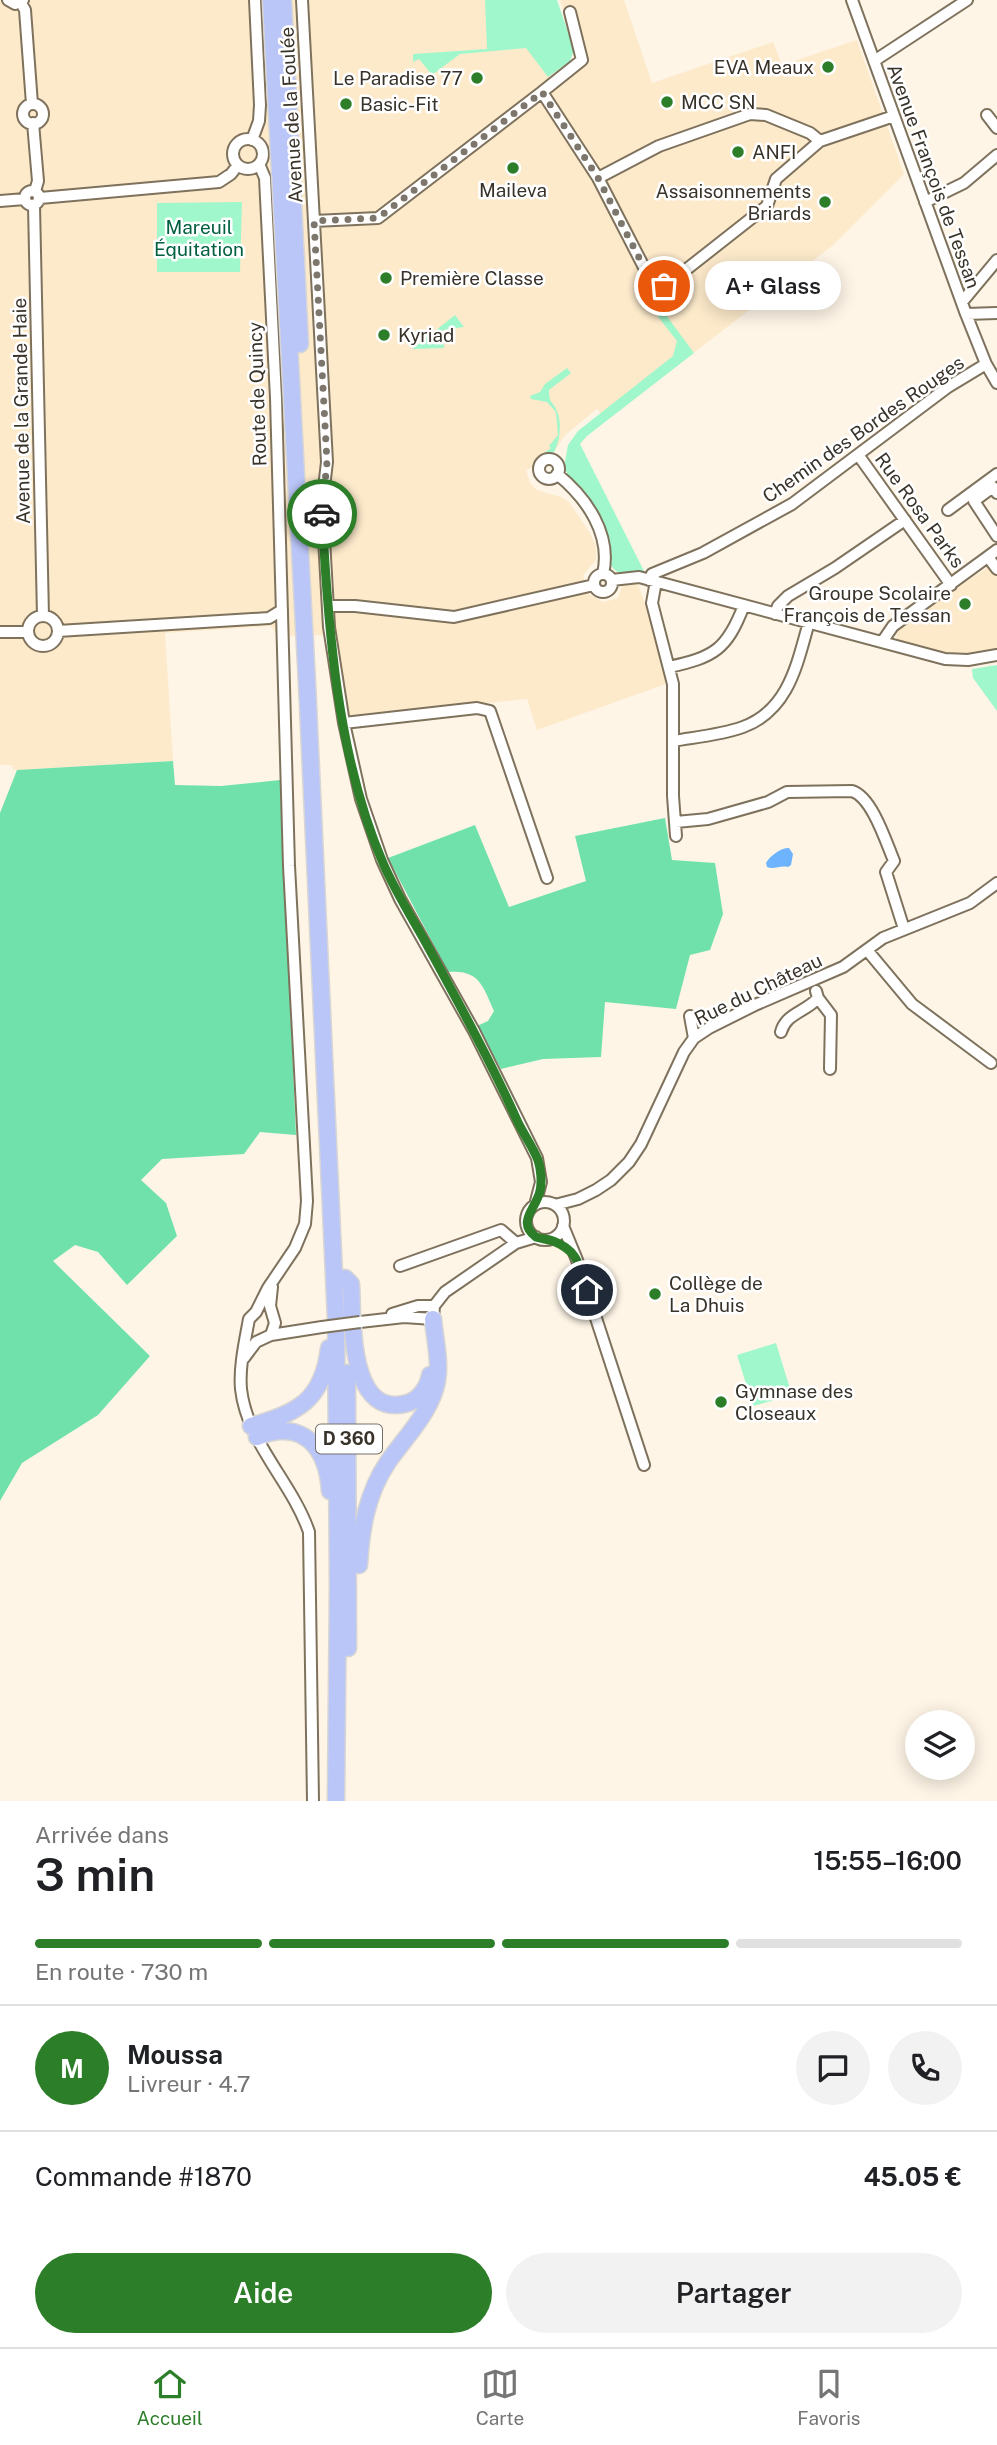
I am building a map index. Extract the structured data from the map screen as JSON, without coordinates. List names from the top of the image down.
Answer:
{
  "streets": {
    "highway": ["D 360"],
    "street": [
      "Avenue de la Foulée",
      "Avenue François de Tessan",
      "Route de Quincy",
      "Avenue de la Grande Haie",
      "Chemin des Bordes Rouges",
      "Rue Rosa Parks",
      "Rue du Château"
    ]
  },
  "crossings": [
    ["Avenue de la Foulée", "Rue du Château"],
    ["Avenue François de Tessan", "Chemin des Bordes Rouges"],
    ["Chemin des Bordes Rouges", "Rue Rosa Parks"]
  ],
  "parks": ["Mareuil Équitation"],
  "places": [
    "EVA Meaux",
    "Le Paradise 77",
    "MCC SN",
    "Basic-Fit",
    "ANFI",
    "Maileva",
    "Assaisonnements Briards",
    "Première Classe",
    "A+ Glass",
    "Kyriad",
    "Groupe Scolaire François de Tessan",
    "Collège de La Dhuis",
    "Gymnase des Closeaux"
  ],
  "page": {
    "bubble": "A+ Glass",
    "heading": ["3 min", "Arrivée dans", "15:55–16:00"],
    "panel": [
      "Moussa",
      "Livreur · 4.7",
      "Commande #1870",
      "45.05 €"
    ],
    "bar": "En route · 730 m",
    "round": "M",
    "buttons": ["Aide", "Partager"],
    "tabs": ["Accueil", "Carte", "Favoris"]
  }
}
